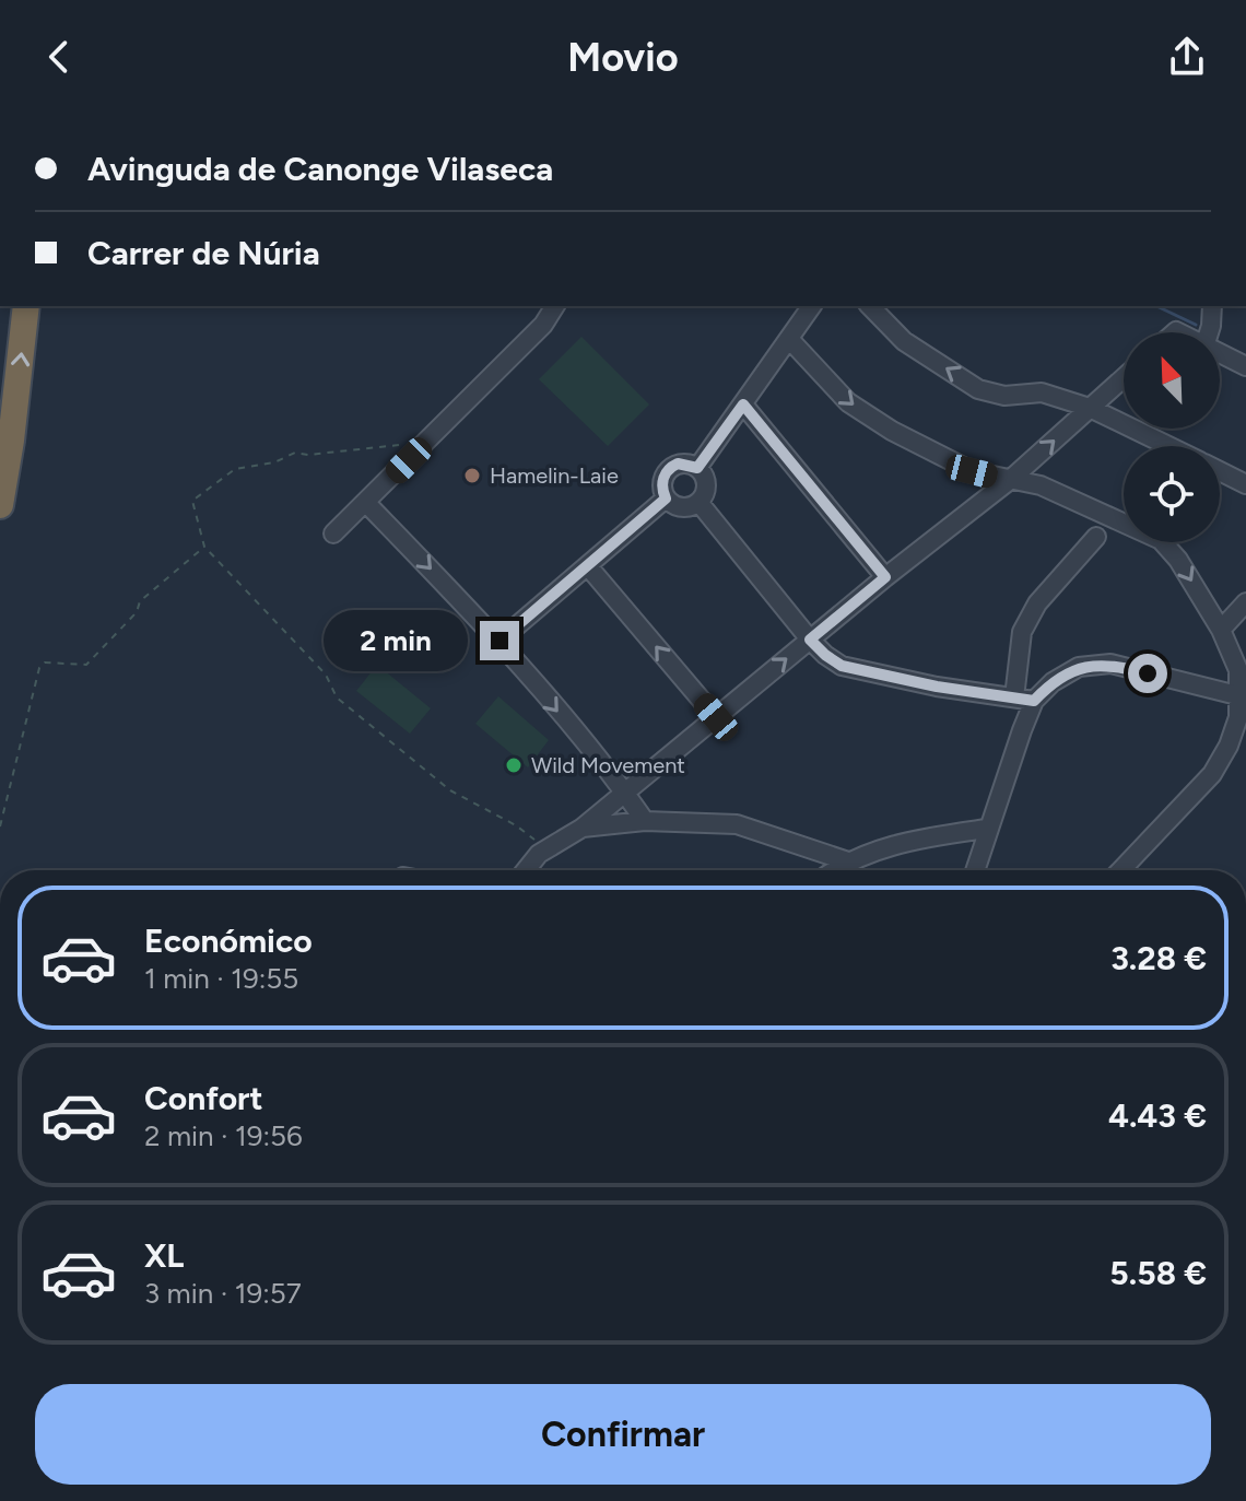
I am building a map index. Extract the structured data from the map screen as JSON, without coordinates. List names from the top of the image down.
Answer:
{
  "places": ["Hamelin-Laie", "Wild Movement"],
  "north": "top left",
  "page": {
    "header": "Movio",
    "banner": ["Avinguda de Canonge Vilaseca", "Carrer de Núria"],
    "bubble": "2 min",
    "list": [
      {
        "name": "Económico",
        "note": "1 min · 19:55",
        "value": "3.28 €"
      },
      {
        "name": "Confort",
        "note": "2 min · 19:56",
        "value": "4.43 €"
      },
      {
        "name": "XL",
        "note": "3 min · 19:57",
        "value": "5.58 €"
      }
    ],
    "buttons": "Confirmar"
  }
}
